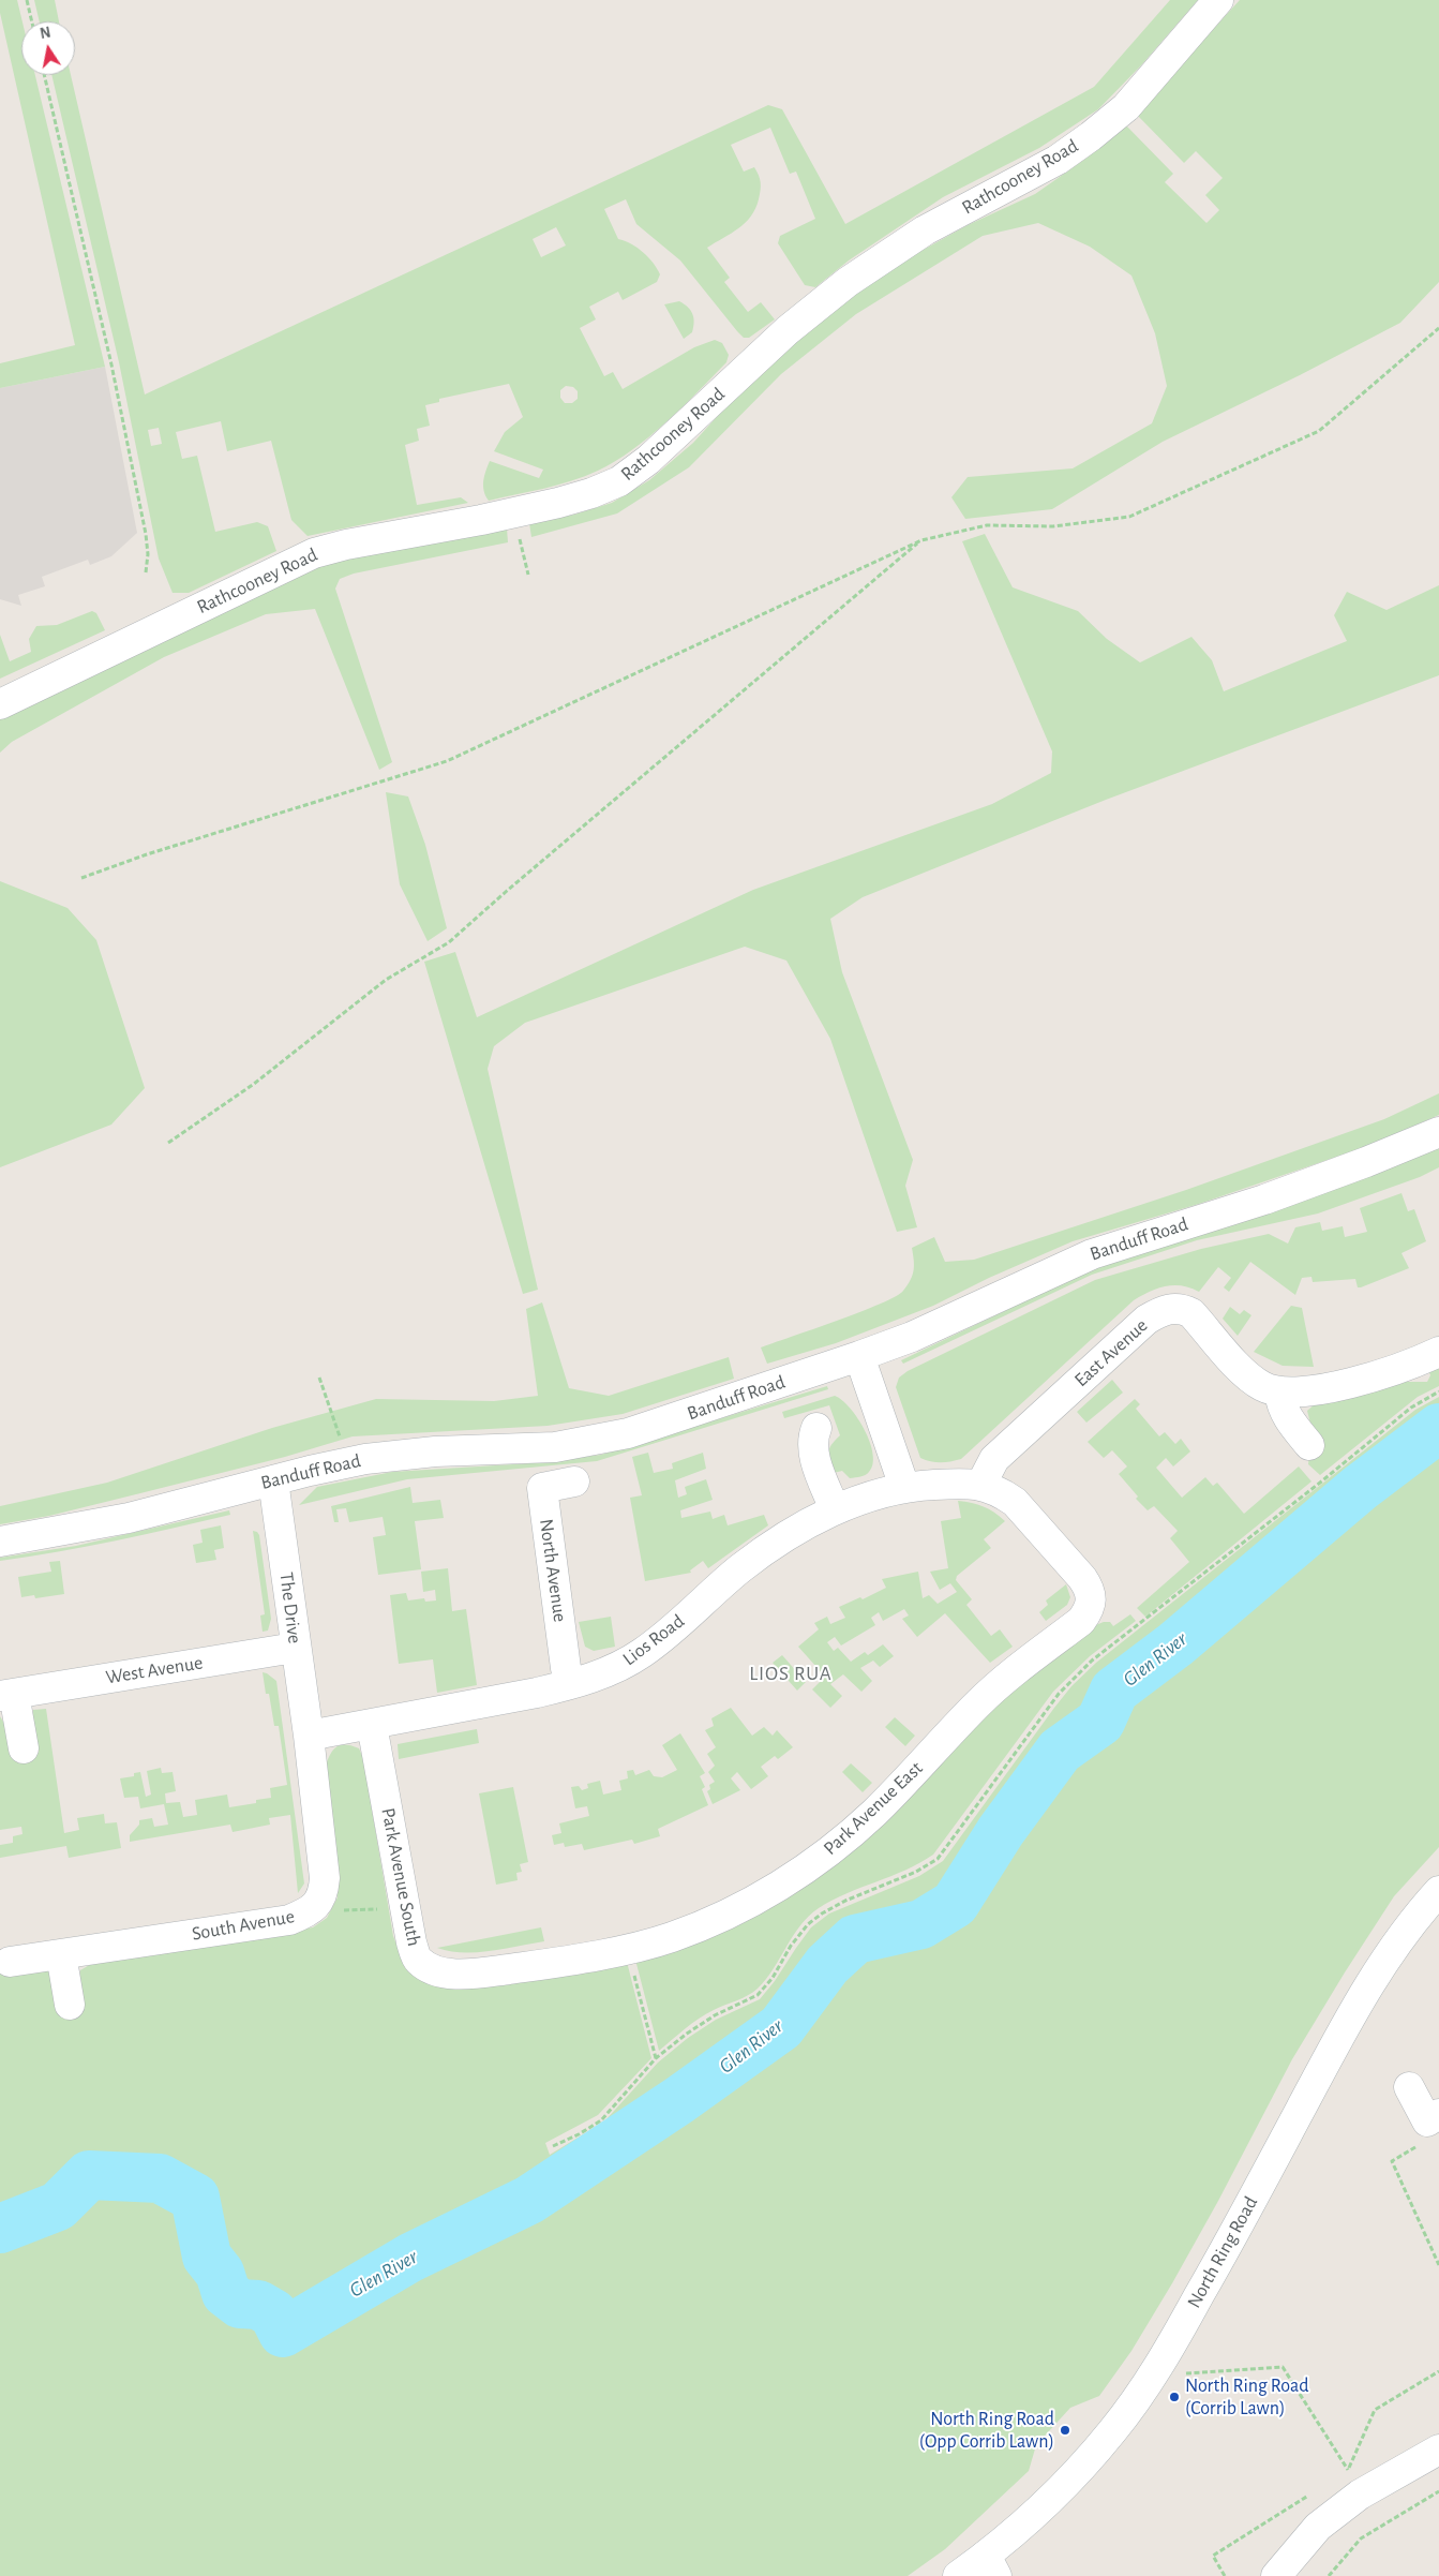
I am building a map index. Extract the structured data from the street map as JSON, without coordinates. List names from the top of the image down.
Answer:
{
  "streets": {
    "street": [
      "Rathcooney Road",
      "Banduff Road",
      "East Avenue",
      "North Avenue",
      "The Drive",
      "Lios Road",
      "West Avenue",
      "Park Avenue East",
      "Park Avenue South",
      "South Avenue",
      "North Ring Road"
    ]
  },
  "crossings": [
    ["Banduff Road", "The Drive"],
    ["East Avenue", "Lios Road"],
    ["East Avenue", "Park Avenue East"],
    ["North Avenue", "Lios Road"],
    ["The Drive", "Lios Road"],
    ["The Drive", "West Avenue"],
    ["The Drive", "South Avenue"],
    ["Lios Road", "Park Avenue East"],
    ["Lios Road", "Park Avenue South"],
    ["Lios Road", "South Avenue"],
    ["Park Avenue East", "Park Avenue South"]
  ],
  "districts": ["LIOS RUA"],
  "water": ["Glen River"],
  "places": ["North Ring Road (Corrib Lawn)", "North Ring Road (Opp Corrib Lawn)"],
  "north": "top"
}
